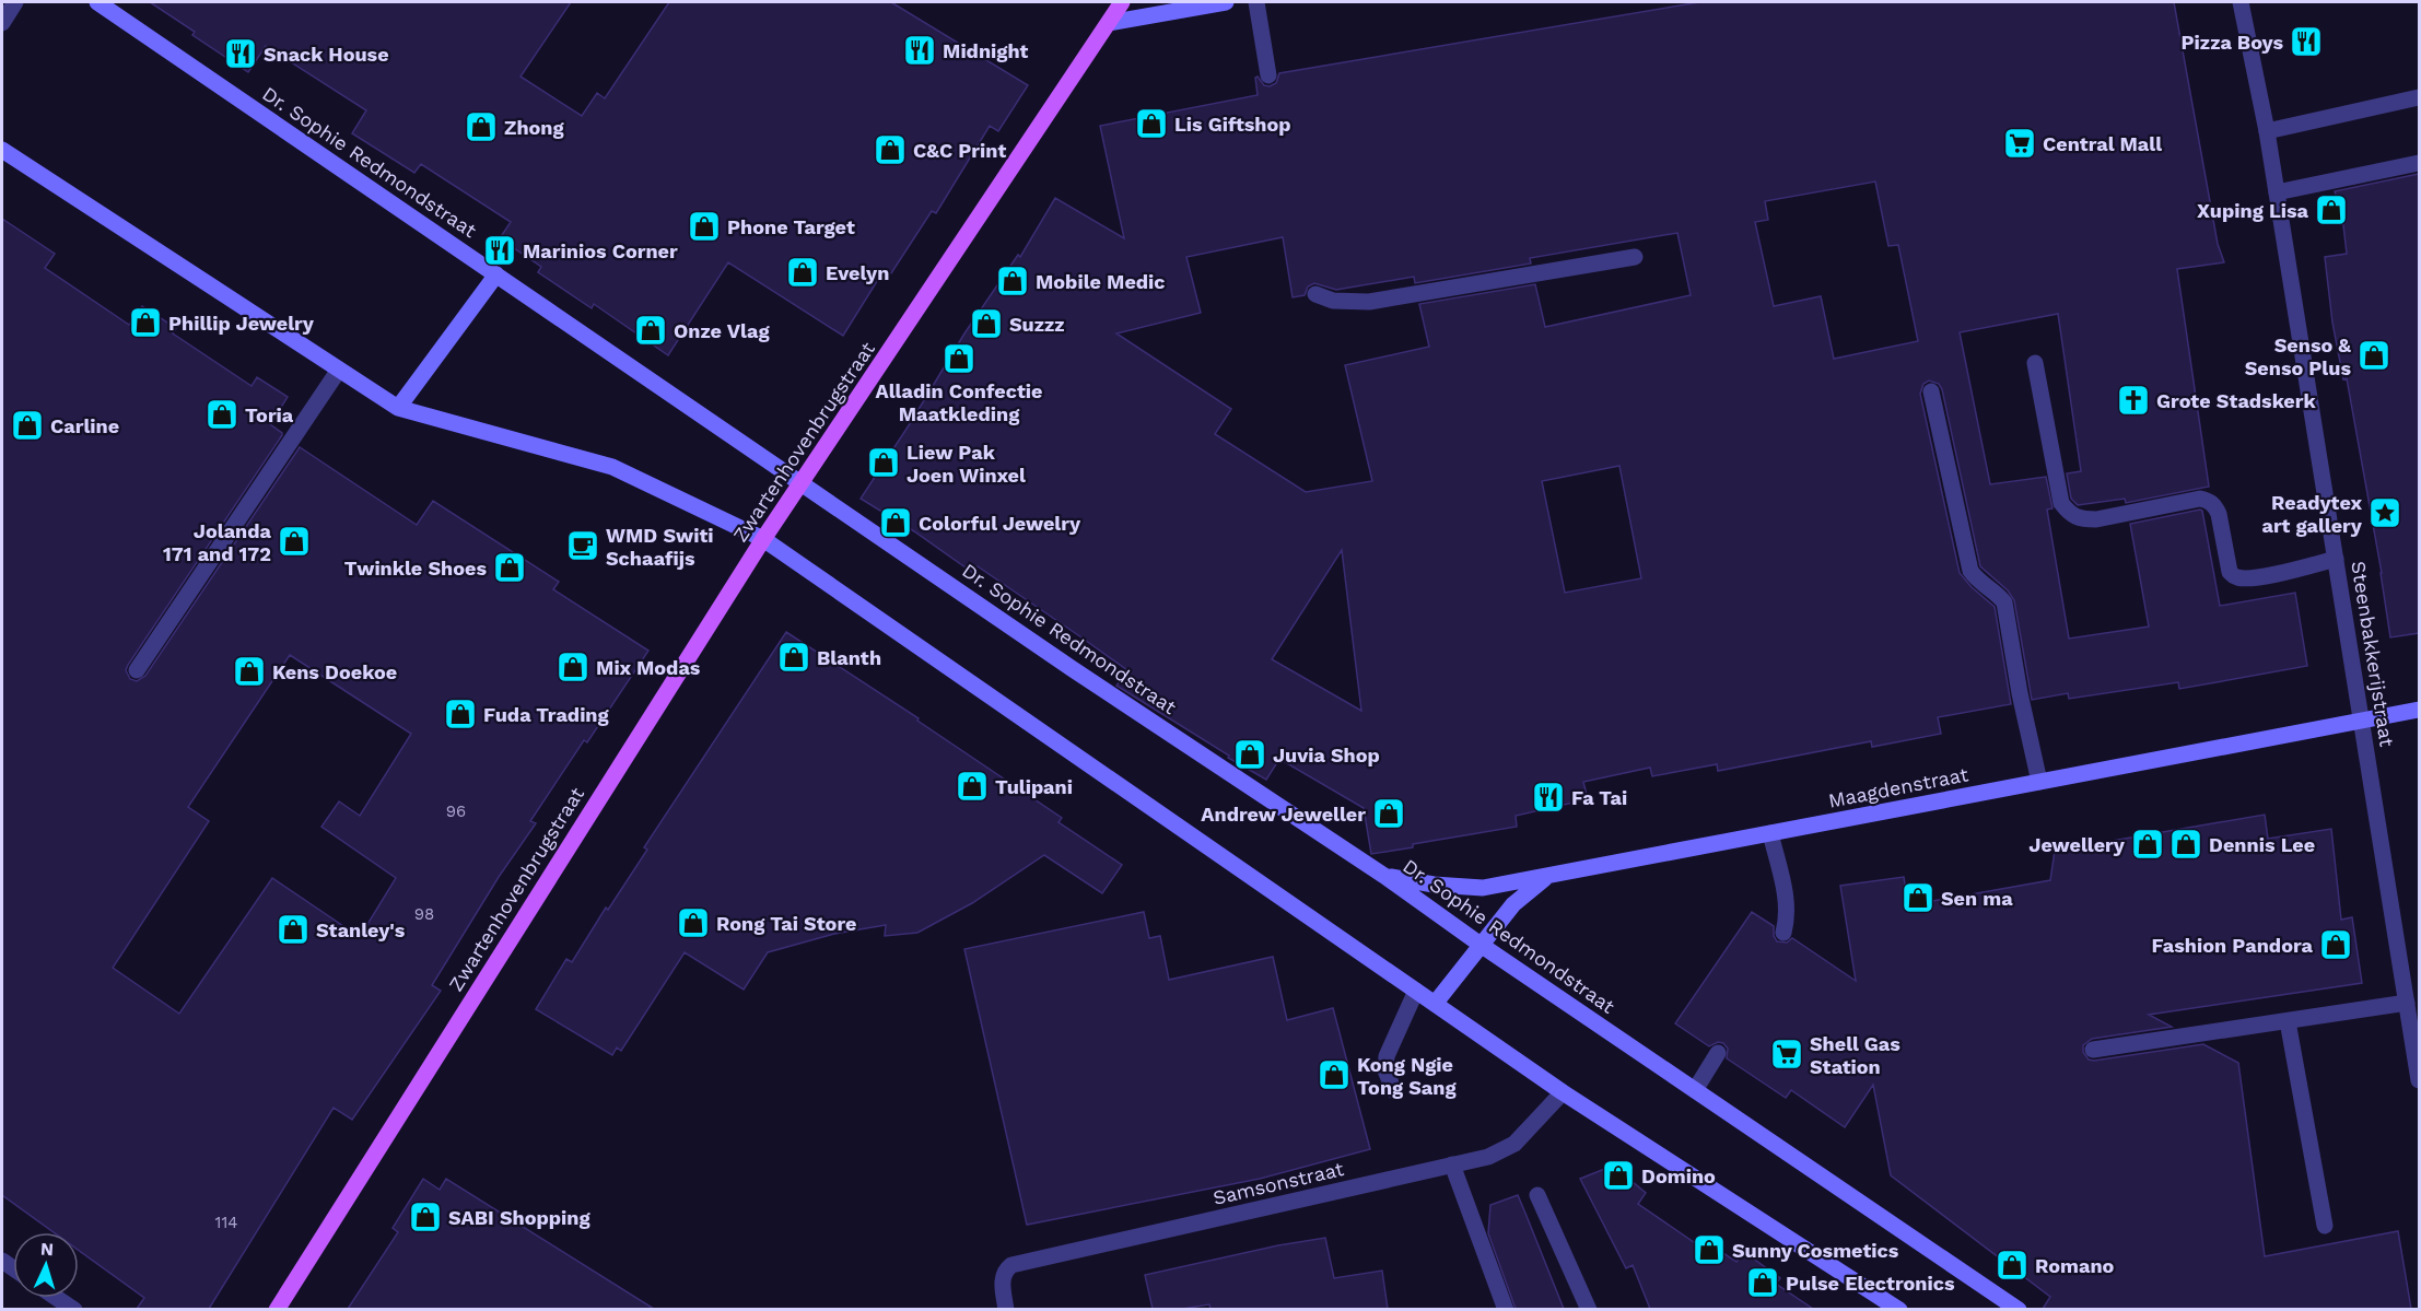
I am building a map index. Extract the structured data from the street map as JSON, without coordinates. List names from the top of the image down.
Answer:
{
  "streets": {
    "main road": ["Zwartenhovenbrugstraat"],
    "street": [
      "Dr. Sophie Redmondstraat",
      "Steenbakkerijstraat",
      "Maagdenstraat",
      "Samsonstraat"
    ]
  },
  "crossings": [
    ["Dr. Sophie Redmondstraat", "Zwartenhovenbrugstraat"],
    ["Dr. Sophie Redmondstraat", "Maagdenstraat"],
    ["Steenbakkerijstraat", "Maagdenstraat"]
  ],
  "places": {
    "restaurant": [
      "Pizza Boys",
      "Midnight",
      "Snack House",
      "Marinios Corner",
      "Fa Tai"
    ],
    "shop": [
      "Lis Giftshop",
      "Zhong",
      "C&C Print",
      "Xuping Lisa",
      "Phone Target",
      "Evelyn",
      "Mobile Medic",
      "Phillip Jewelry",
      "Suzzz",
      "Onze Vlag",
      "Senso & Senso Plus",
      "Alladin Confectie Maatkleding",
      "Toria",
      "Carline",
      "Liew Pak Joen Winxel",
      "Colorful Jewelry",
      "Jolanda 171 and 172",
      "Twinkle Shoes",
      "Blanth",
      "Mix Modas",
      "Kens Doekoe",
      "Fuda Trading",
      "Juvia Shop",
      "Tulipani",
      "Andrew Jeweller",
      "Jewellery",
      "Dennis Lee",
      "Sen ma",
      "Rong Tai Store",
      "Stanley's",
      "Fashion Pandora",
      "Kong Ngie Tong Sang",
      "Domino",
      "SABI Shopping",
      "Sunny Cosmetics",
      "Romano",
      "Pulse Electronics"
    ],
    "supermarket": ["Central Mall", "Shell Gas Station"],
    "church": ["Grote Stadskerk"],
    "place": ["Readytex art gallery"],
    "cafe": ["WMD Switi Schaafijs"]
  },
  "house_numbers": ["96", "98", "114"],
  "north": "top"
}
